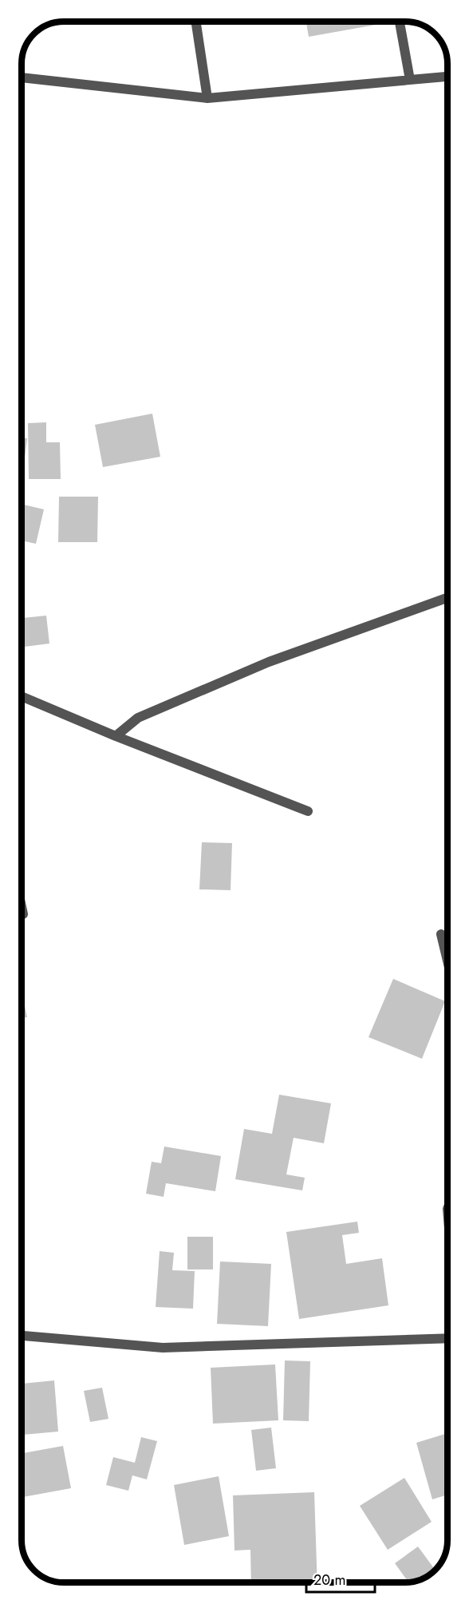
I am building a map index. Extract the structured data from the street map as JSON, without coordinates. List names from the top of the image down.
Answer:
{
  "scale_bar": "20 m"
}
